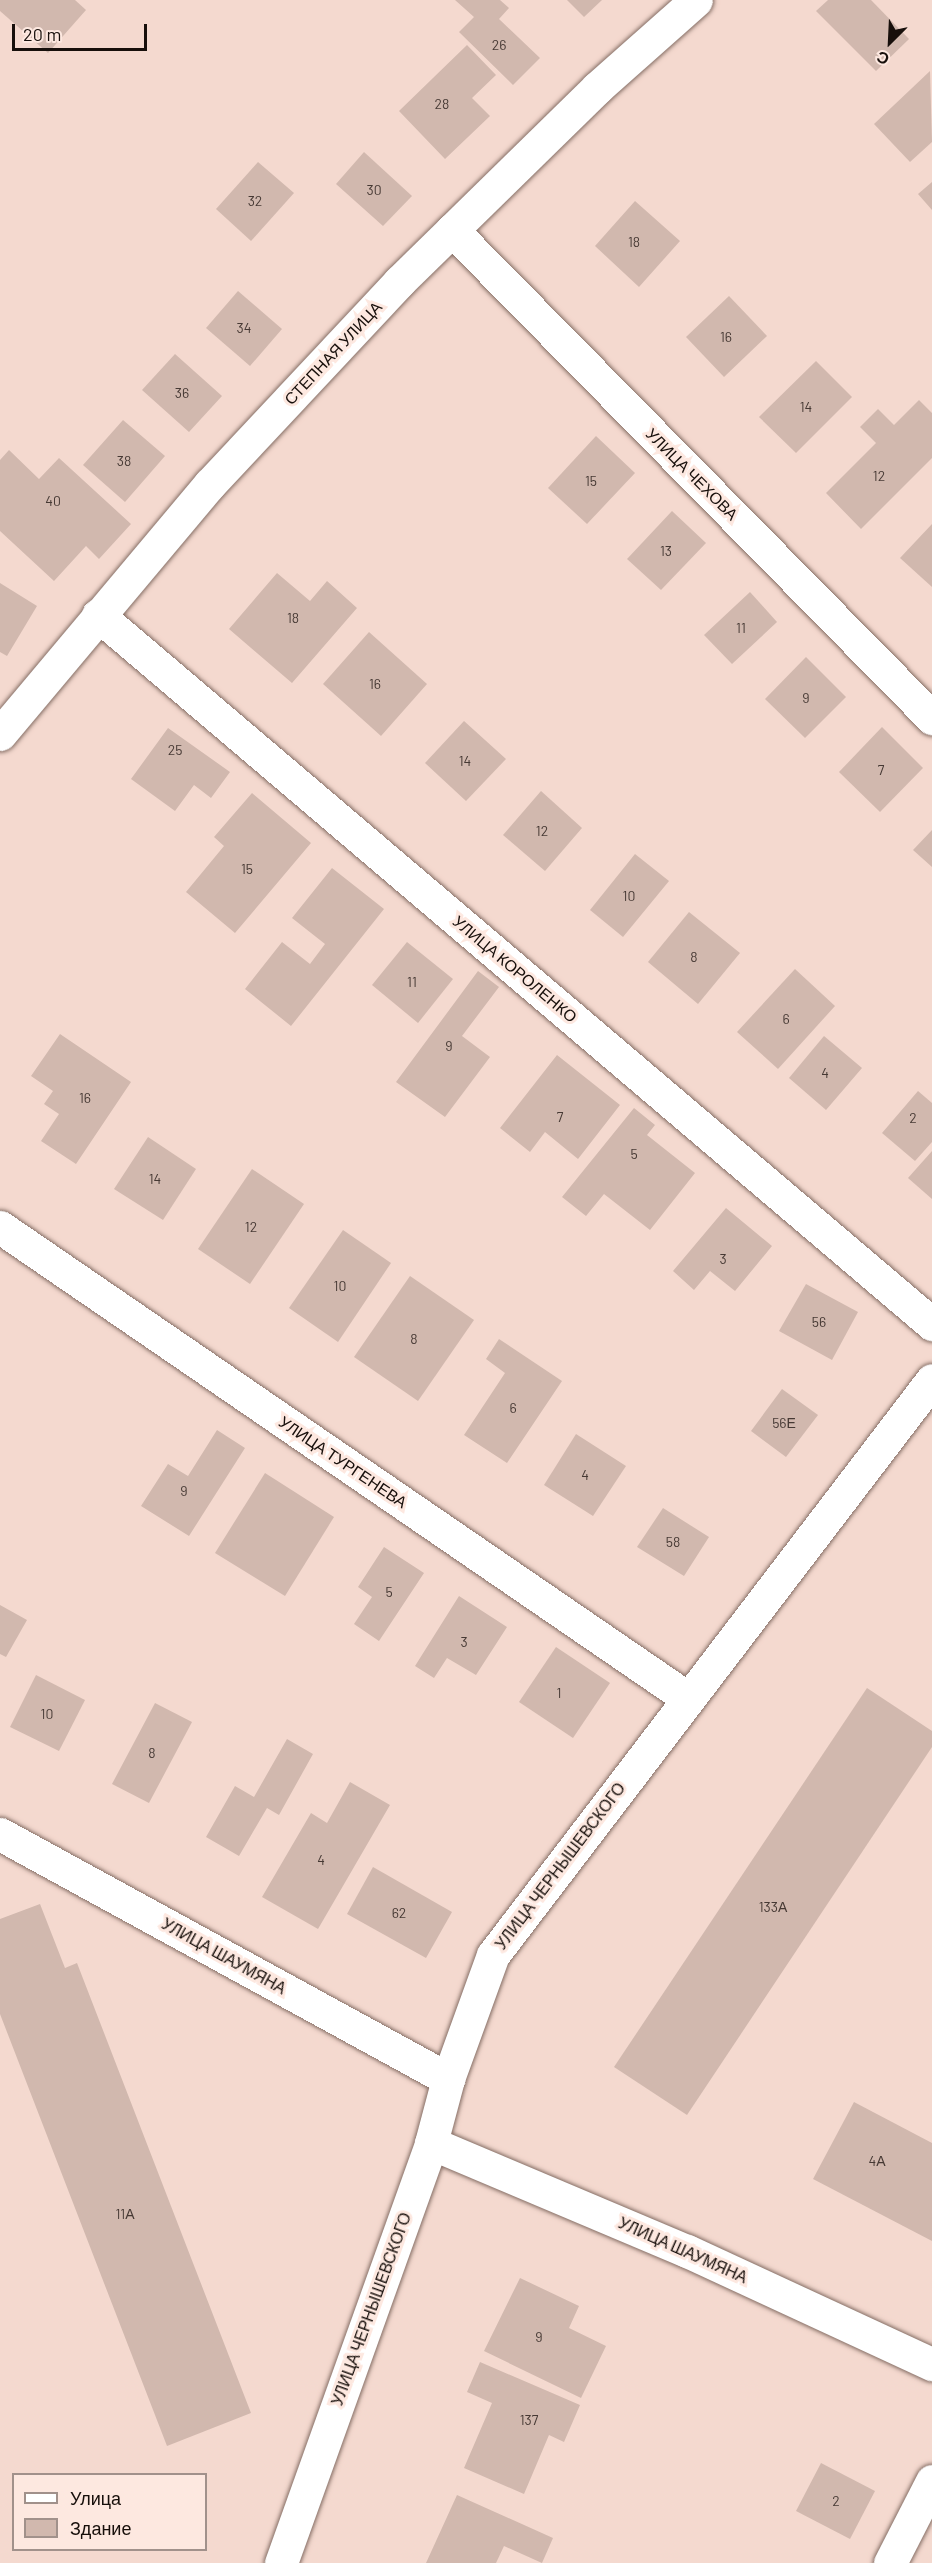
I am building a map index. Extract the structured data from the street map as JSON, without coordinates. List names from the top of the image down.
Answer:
{
  "streets": {
    "street": [
      "СТЕПНАЯ УЛИЦА",
      "УЛИЦА ЧЕХОВА",
      "УЛИЦА КОРОЛЕНКО",
      "УЛИЦА ТУРГЕНЕВА",
      "УЛИЦА ЧЕРНЫШЕВСКОГО",
      "УЛИЦА ШАУМЯНА"
    ]
  },
  "crossings": [
    ["СТЕПНАЯ УЛИЦА", "УЛИЦА ЧЕХОВА"],
    ["СТЕПНАЯ УЛИЦА", "УЛИЦА КОРОЛЕНКО"],
    ["УЛИЦА ТУРГЕНЕВА", "УЛИЦА ЧЕРНЫШЕВСКОГО"],
    ["УЛИЦА ЧЕРНЫШЕВСКОГО", "УЛИЦА ШАУМЯНА"]
  ],
  "house_numbers": [
    "26",
    "28",
    "30",
    "32",
    "18",
    "34",
    "16",
    "36",
    "14",
    "38",
    "12",
    "15",
    "40",
    "13",
    "18",
    "11",
    "16",
    "9",
    "25",
    "14",
    "7",
    "12",
    "15",
    "10",
    "8",
    "11",
    "6",
    "9",
    "4",
    "16",
    "7",
    "2",
    "5",
    "14",
    "12",
    "3",
    "10",
    "56",
    "8",
    "6",
    "56Е",
    "4",
    "9",
    "58",
    "5",
    "3",
    "1",
    "10",
    "8",
    "4",
    "133А",
    "62",
    "4А",
    "11А",
    "9",
    "137",
    "2"
  ],
  "legend": ["Улица", "Здание"],
  "scale_bar": "20 m",
  "north": "bottom left"
}
